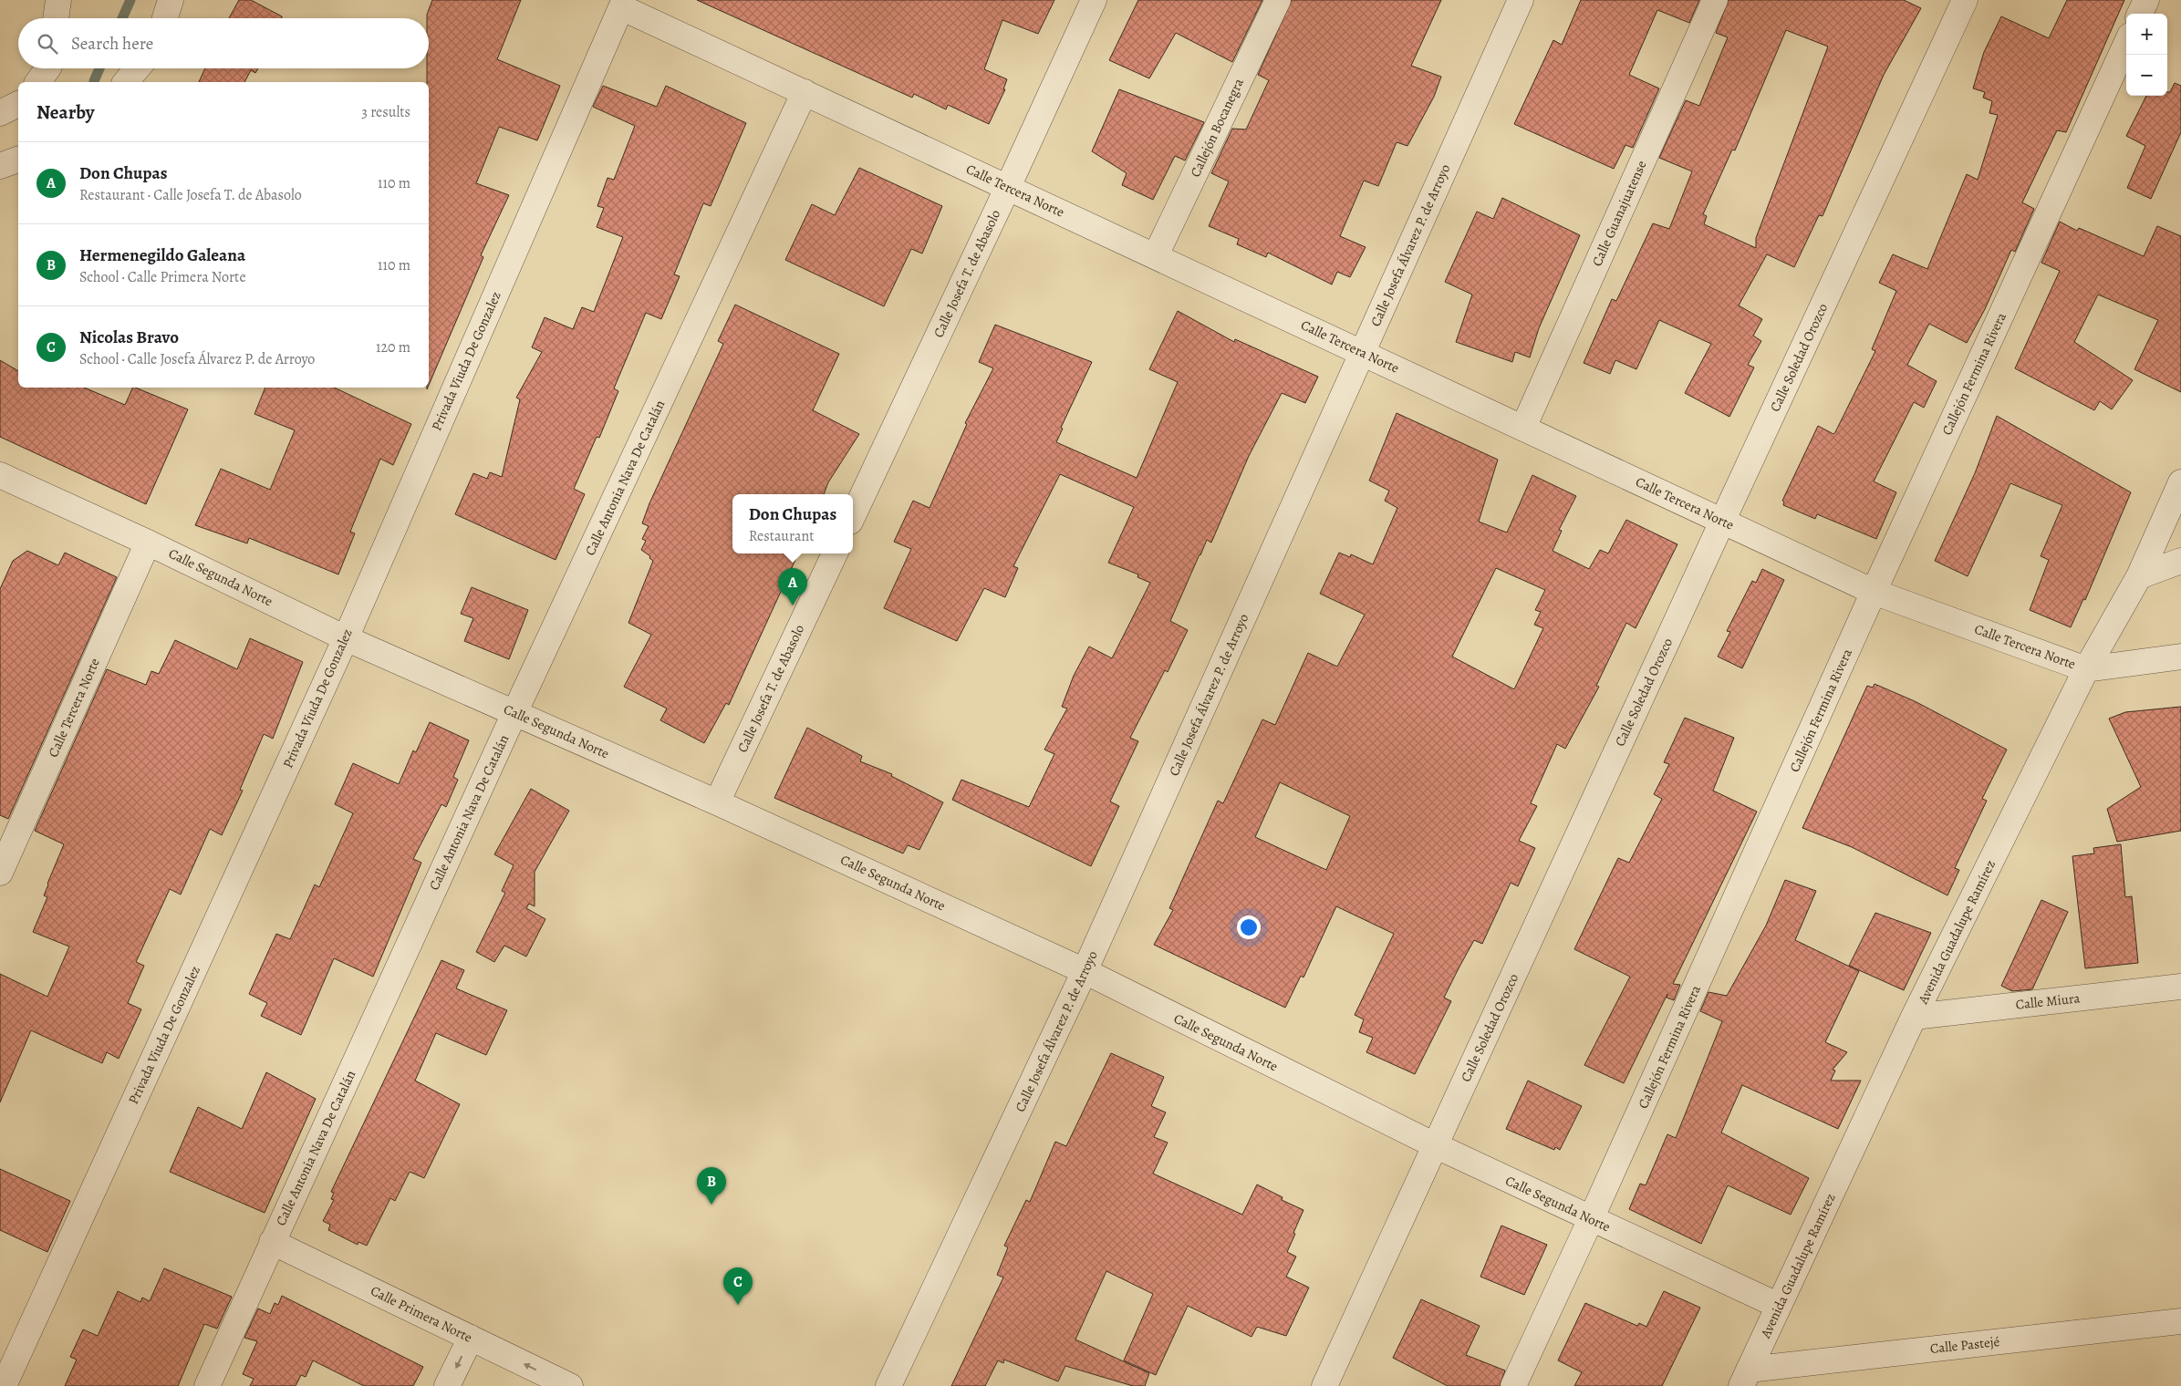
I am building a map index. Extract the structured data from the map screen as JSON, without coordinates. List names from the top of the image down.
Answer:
{
  "streets": {
    "street": [
      "Callejón Bocanegra",
      "Calle Tercera Norte",
      "Calle Guanajuatense",
      "Calle Josefa Álvarez P. de Arroyo",
      "Calle Josefa T. de Abasolo",
      "Calle Soledad Orozco",
      "Privada Viuda De Gonzalez",
      "Callejón Fermina Rivera",
      "Calle Antonia Nava De Catalán",
      "Calle Segunda Norte",
      "Avenida Guadalupe Ramírez",
      "Calle Miura",
      "Calle Primera Norte",
      "Calle Pastejé"
    ]
  },
  "crossings": [
    ["Callejón Bocanegra", "Calle Tercera Norte"],
    ["Calle Tercera Norte", "Calle Guanajuatense"],
    ["Calle Tercera Norte", "Calle Josefa Álvarez P. de Arroyo"],
    ["Calle Tercera Norte", "Calle Josefa T. de Abasolo"],
    ["Calle Tercera Norte", "Calle Soledad Orozco"],
    ["Calle Tercera Norte", "Privada Viuda De Gonzalez"],
    ["Calle Tercera Norte", "Callejón Fermina Rivera"],
    ["Calle Tercera Norte", "Calle Antonia Nava De Catalán"],
    ["Calle Tercera Norte", "Calle Segunda Norte"],
    ["Calle Tercera Norte", "Avenida Guadalupe Ramírez"],
    ["Calle Josefa Álvarez P. de Arroyo", "Calle Segunda Norte"],
    ["Calle Josefa T. de Abasolo", "Calle Segunda Norte"],
    ["Calle Soledad Orozco", "Calle Segunda Norte"],
    ["Privada Viuda De Gonzalez", "Calle Segunda Norte"],
    ["Callejón Fermina Rivera", "Calle Segunda Norte"],
    ["Calle Antonia Nava De Catalán", "Calle Segunda Norte"],
    ["Calle Antonia Nava De Catalán", "Calle Primera Norte"],
    ["Calle Segunda Norte", "Avenida Guadalupe Ramírez"],
    ["Avenida Guadalupe Ramírez", "Calle Miura"],
    ["Avenida Guadalupe Ramírez", "Calle Pastejé"]
  ],
  "page": {
    "map_buttons": ["+", "−"],
    "search": "Search here",
    "heading": ["Nearby", "3 results"],
    "list": [
      {
        "mark": "A",
        "name": "Don Chupas",
        "note": "Restaurant · Calle Josefa T. de Abasolo",
        "value": "110 m"
      },
      {
        "mark": "B",
        "name": "Hermenegildo Galeana",
        "note": "School · Calle Primera Norte",
        "value": "110 m"
      },
      {
        "mark": "C",
        "name": "Nicolas Bravo",
        "note": "School · Calle Josefa Álvarez P. de Arroyo",
        "value": "120 m"
      }
    ],
    "popup": ["Don Chupas", "Restaurant"],
    "pins": ["A", "B", "C"]
  }
}
